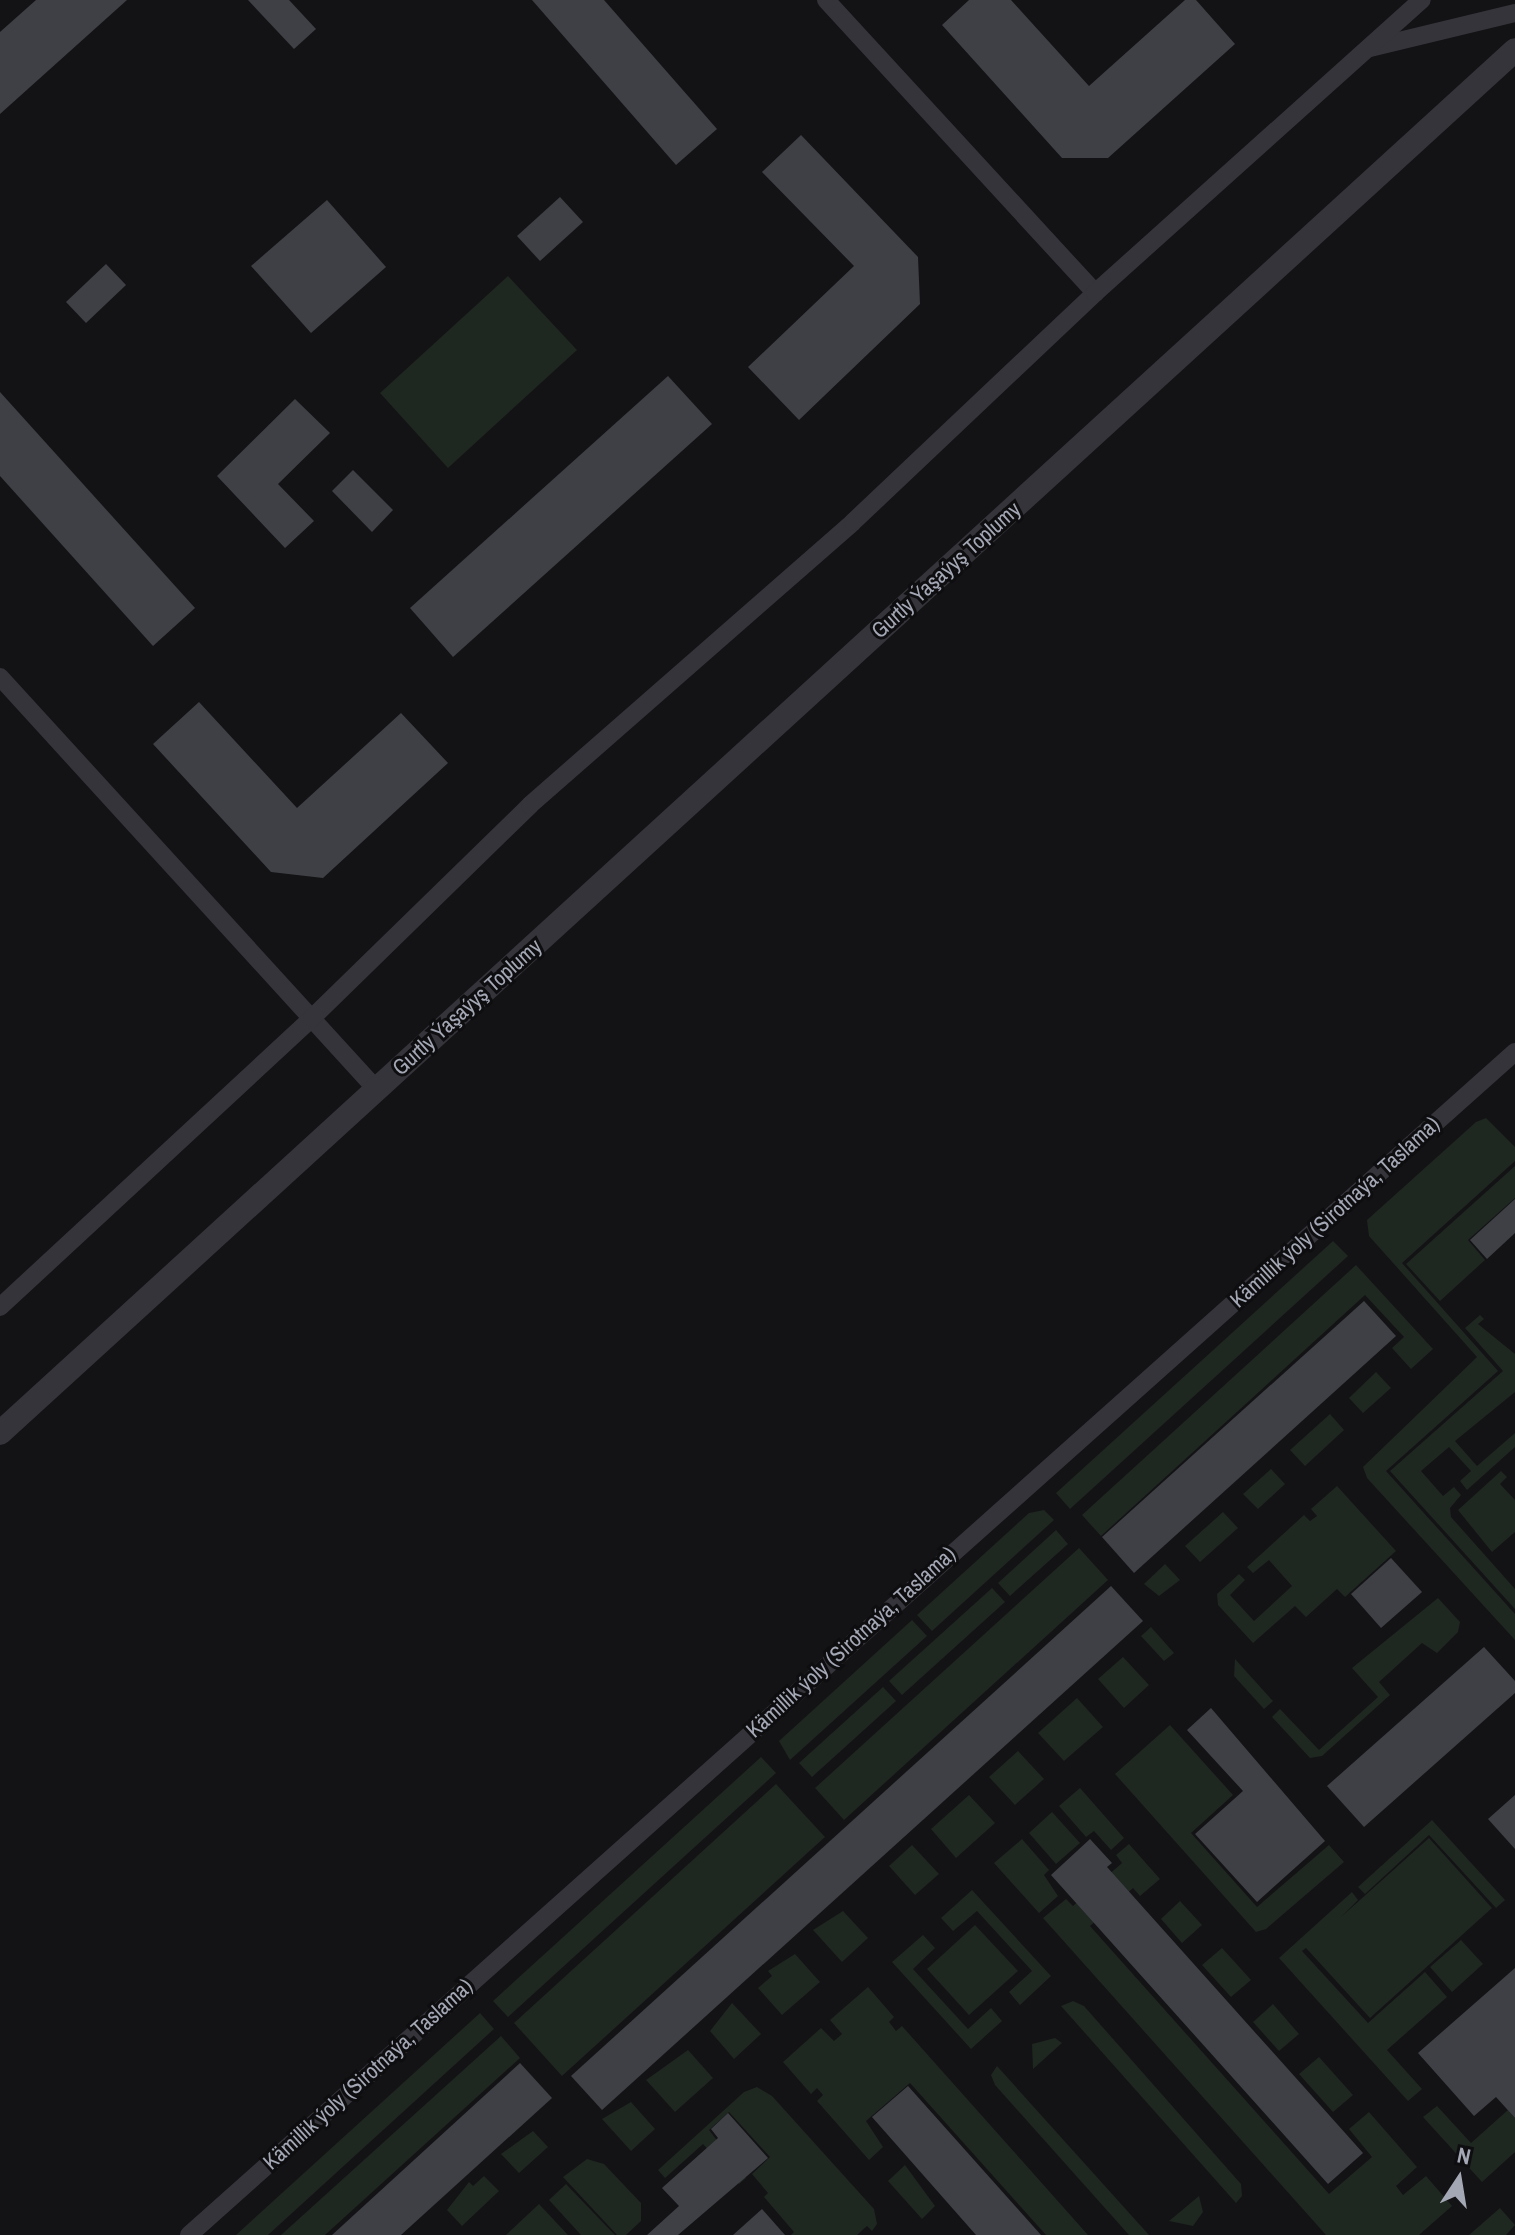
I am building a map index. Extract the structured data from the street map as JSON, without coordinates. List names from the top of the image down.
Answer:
{
  "streets": {
    "street": ["Gurtly Ýaşaýyş Toplumy", "Kämillik ýoly (Sirotnaýa, Taslama)"]
  },
  "north": "top"
}
